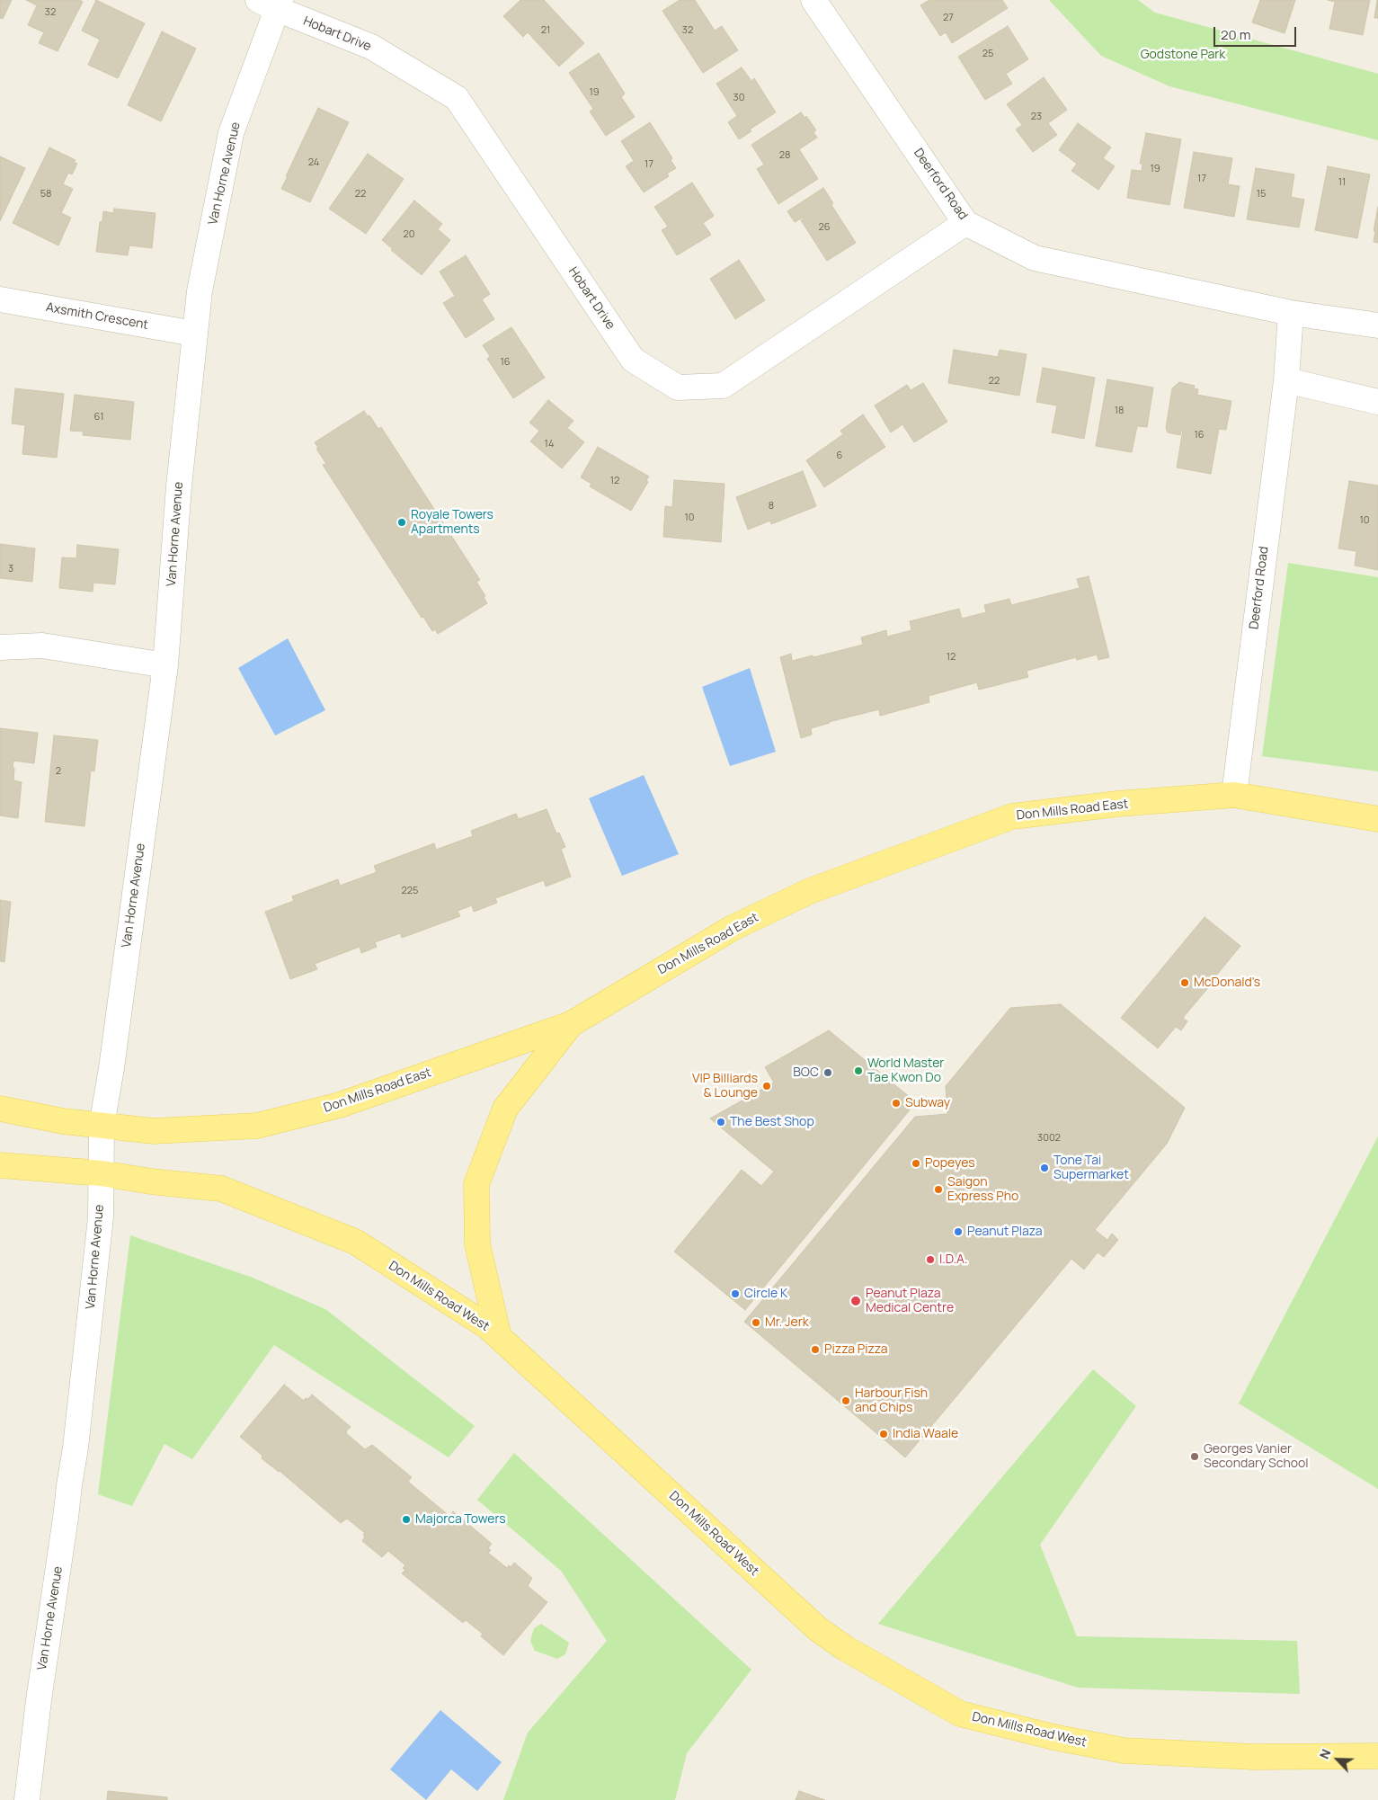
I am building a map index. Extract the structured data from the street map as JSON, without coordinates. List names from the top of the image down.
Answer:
{
  "streets": {
    "main road": ["Don Mills Road East", "Don Mills Road West"],
    "street": [
      "Hobart Drive",
      "Van Horne Avenue",
      "Deerford Road",
      "Axsmith Crescent"
    ]
  },
  "crossings": [
    ["Hobart Drive", "Van Horne Avenue"],
    ["Hobart Drive", "Deerford Road"],
    ["Van Horne Avenue", "Axsmith Crescent"],
    ["Van Horne Avenue", "Don Mills Road East"],
    ["Van Horne Avenue", "Don Mills Road West"],
    ["Deerford Road", "Don Mills Road East"]
  ],
  "parks": ["Godstone Park"],
  "places": [
    "Royale Towers Apartments",
    "McDonald's",
    "World Master Tae Kwon Do",
    "BOC",
    "VIP Billiards & Lounge",
    "Subway",
    "The Best Shop",
    "Popeyes",
    "Tone Tai Supermarket",
    "Saigon Express Pho",
    "Peanut Plaza",
    "I.D.A.",
    "Circle K",
    "Peanut Plaza Medical Centre",
    "Mr. Jerk",
    "Pizza Pizza",
    "Harbour Fish and Chips",
    "India Waale",
    "Georges Vanier Secondary School",
    "Majorca Towers"
  ],
  "house_numbers": [
    "32",
    "27",
    "21",
    "32",
    "25",
    "19",
    "30",
    "23",
    "28",
    "24",
    "17",
    "19",
    "17",
    "11",
    "58",
    "22",
    "15",
    "26",
    "20",
    "16",
    "22",
    "18",
    "61",
    "16",
    "14",
    "6",
    "12",
    "8",
    "10",
    "10",
    "3",
    "12",
    "2",
    "225",
    "3002"
  ],
  "scale_bar": "20 m",
  "north": "top left"
}
